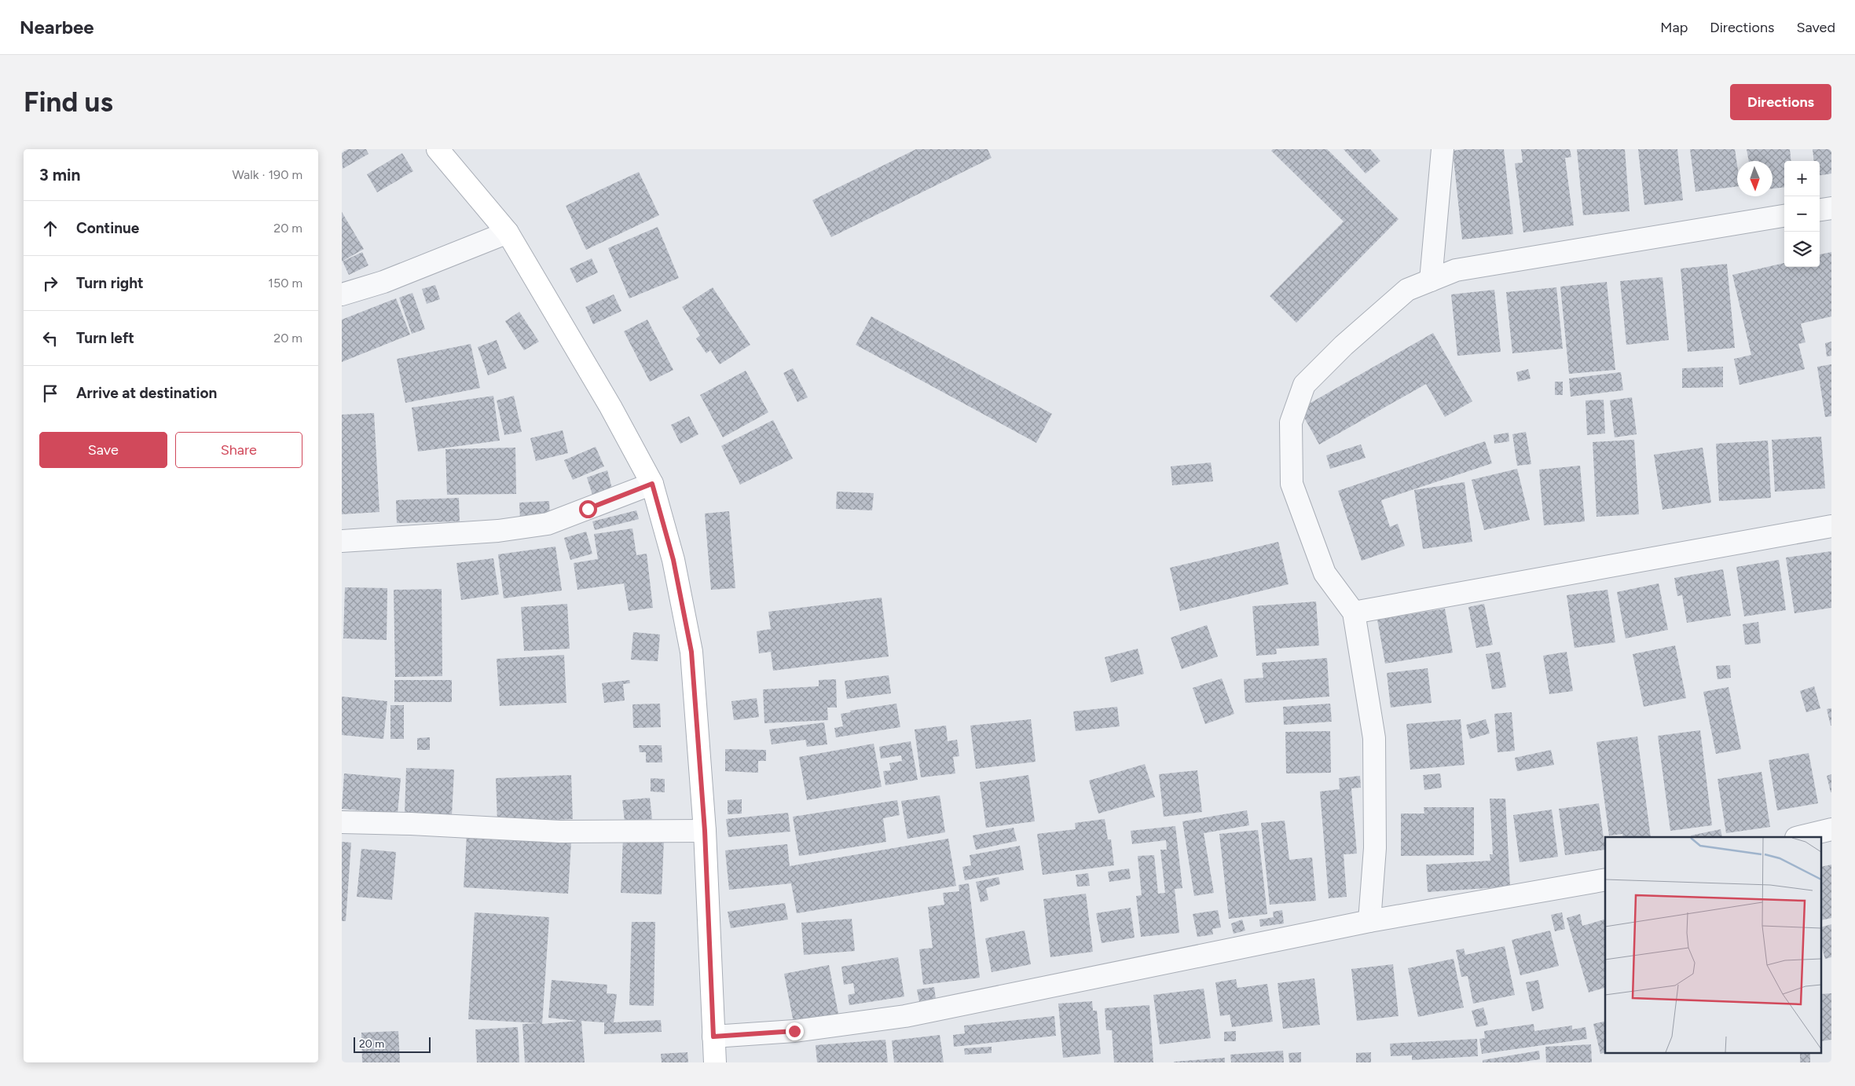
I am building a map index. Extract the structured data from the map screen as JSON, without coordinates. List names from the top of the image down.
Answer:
{
  "scale_bar": "20 m",
  "north": "bottom",
  "page": {
    "header": "Nearbee",
    "nav": ["Map", "Directions", "Saved"],
    "buttons": [
      "Directions",
      ["Save", "Share"]
    ],
    "title": "Find us",
    "heading": ["3 min", "Walk · 190 m"],
    "map_buttons": ["+", "−"],
    "list": [
      ["Continue", "20 m"],
      ["Turn right", "150 m"],
      ["Turn left", "20 m"],
      "Arrive at destination"
    ],
    "scale": "20 m"
  }
}
